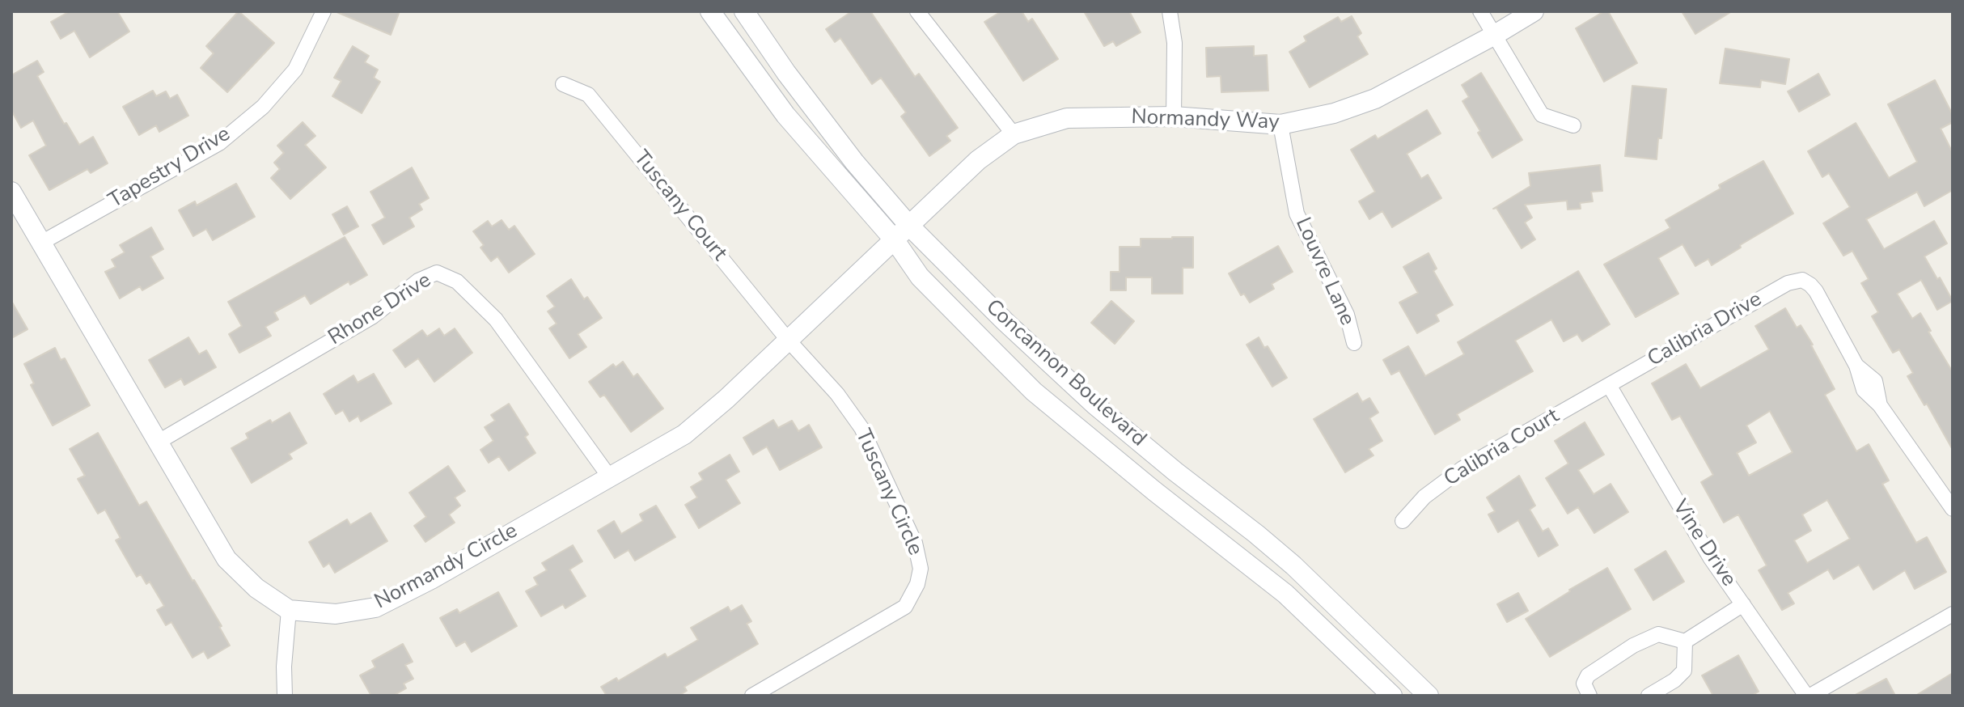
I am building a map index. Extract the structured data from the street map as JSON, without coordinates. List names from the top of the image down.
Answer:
{
  "streets": {
    "street": [
      "Normandy Way",
      "Tapestry Drive",
      "Tuscany Court",
      "Louvre Lane",
      "Rhone Drive",
      "Calibria Drive",
      "Concannon Boulevard",
      "Calibria Court",
      "Tuscany Circle",
      "Vine Drive",
      "Normandy Circle"
    ]
  },
  "crossings": [
    ["Normandy Way", "Louvre Lane"],
    ["Normandy Way", "Concannon Boulevard"],
    ["Normandy Way", "Normandy Circle"],
    ["Tapestry Drive", "Normandy Circle"],
    ["Tuscany Court", "Tuscany Circle"],
    ["Tuscany Court", "Normandy Circle"],
    ["Rhone Drive", "Normandy Circle"],
    ["Calibria Drive", "Calibria Court"],
    ["Calibria Drive", "Vine Drive"],
    ["Concannon Boulevard", "Normandy Circle"],
    ["Calibria Court", "Vine Drive"],
    ["Tuscany Circle", "Normandy Circle"]
  ]
}
